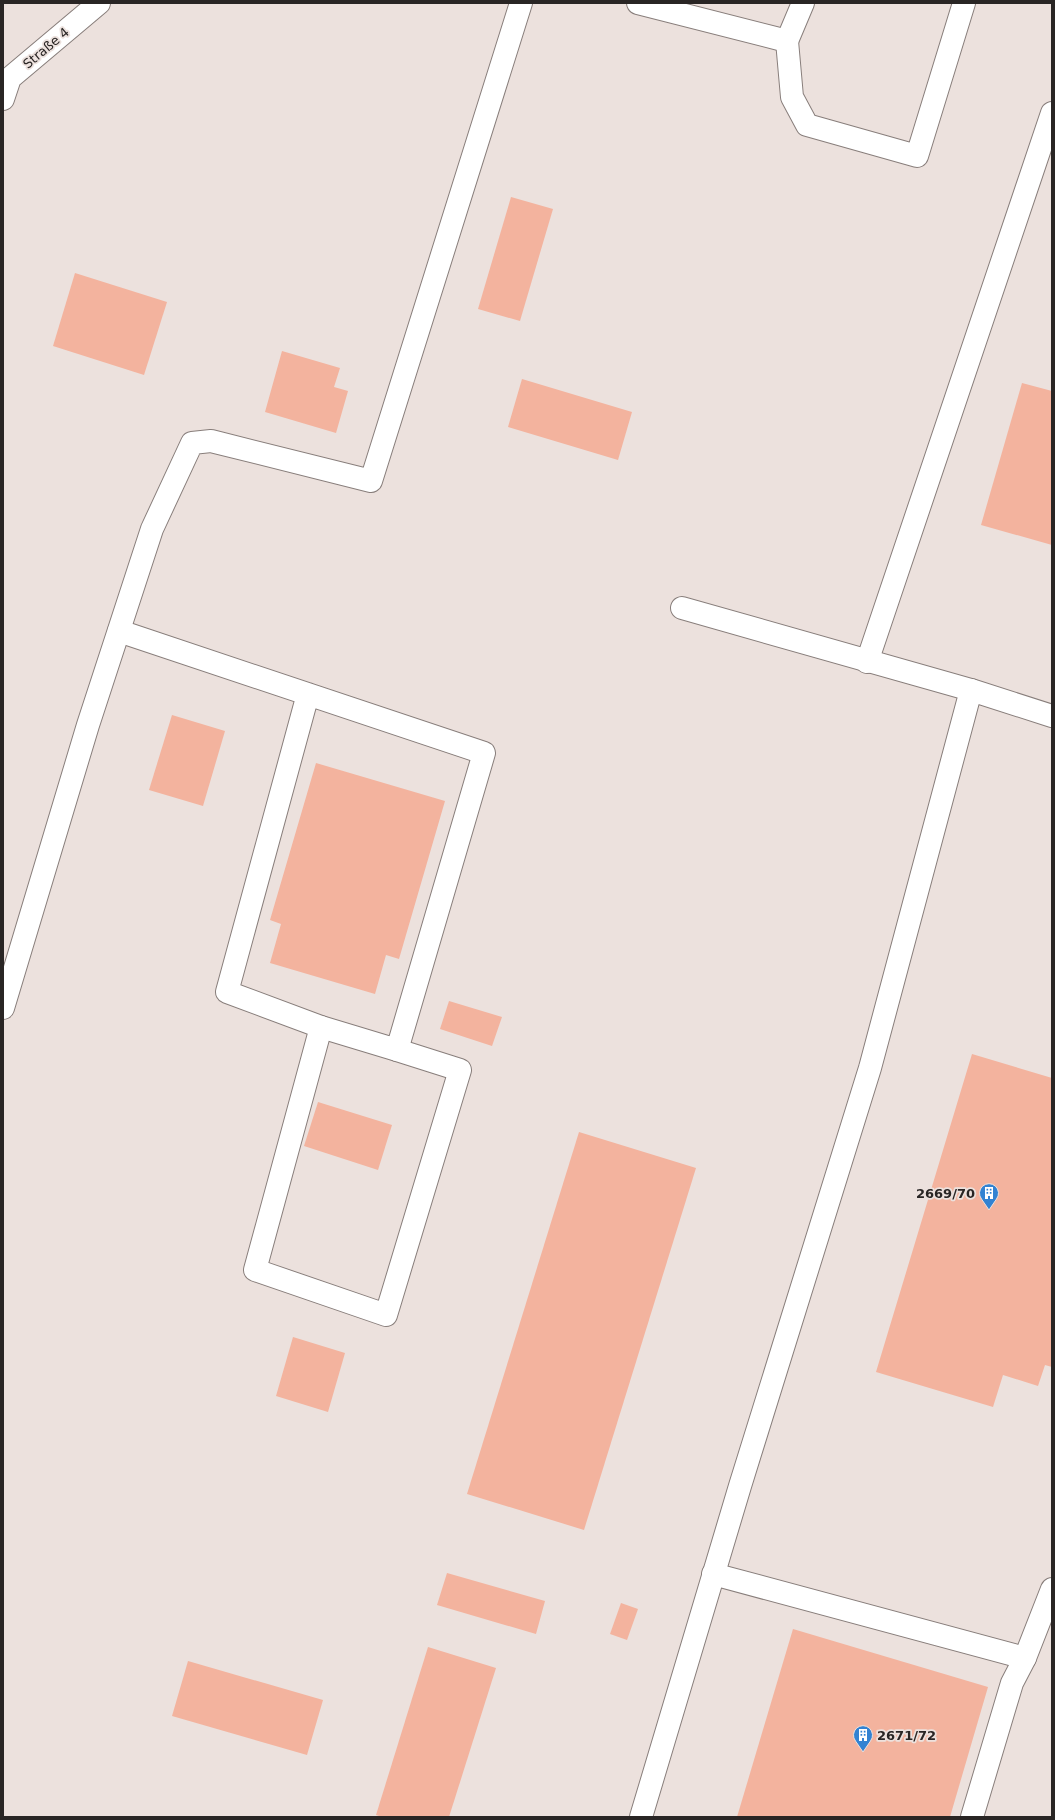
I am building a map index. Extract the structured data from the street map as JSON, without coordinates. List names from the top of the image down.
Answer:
{
  "streets": {
    "lane": ["Straße 4"]
  },
  "places": {
    "building": ["2669/70", "2671/72"]
  }
}
